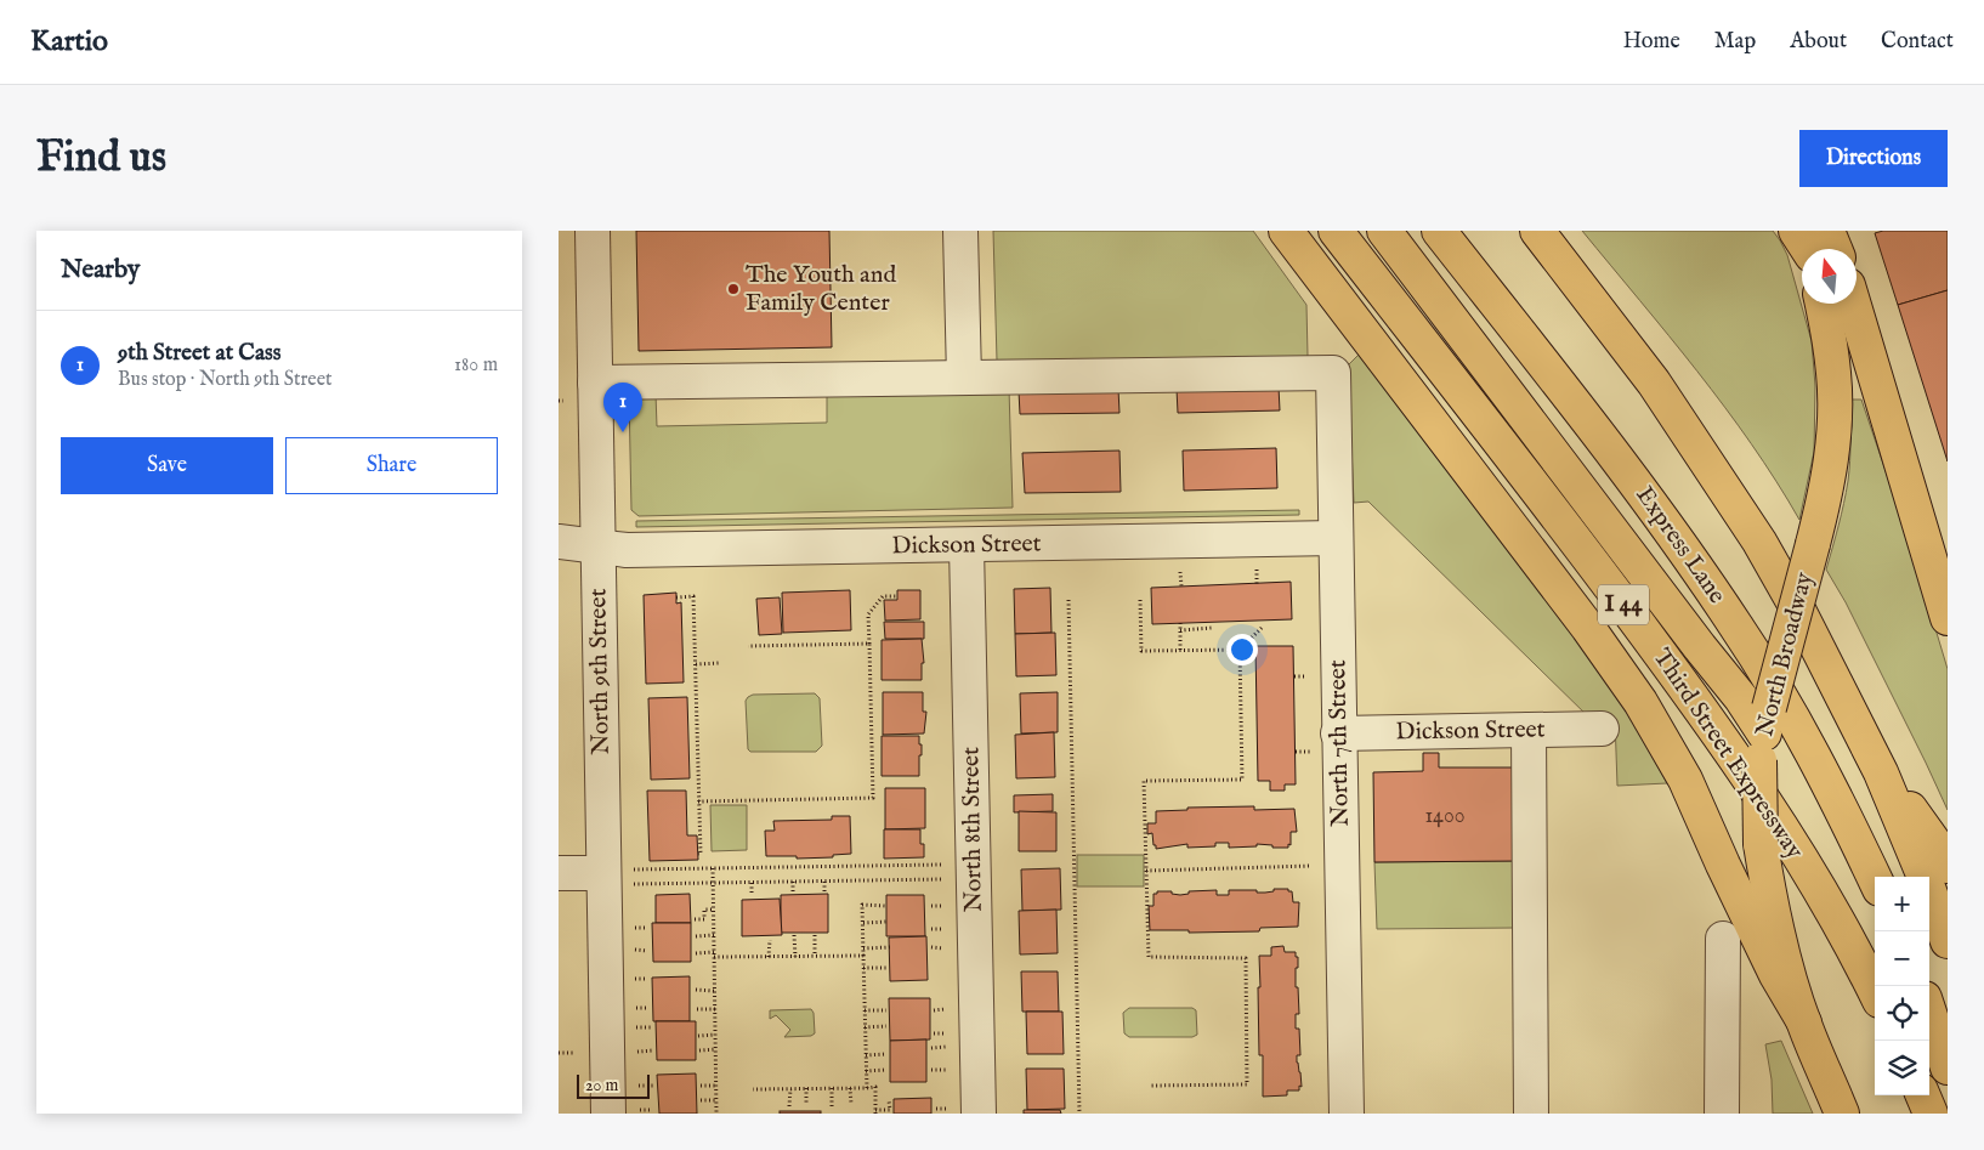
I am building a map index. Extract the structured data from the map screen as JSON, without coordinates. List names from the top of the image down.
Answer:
{
  "streets": {
    "main road": [
      "Express Lane",
      "I 44",
      "North Broadway",
      "Third Street Expressway"
    ],
    "street": [
      "Dickson Street",
      "North 9th Street",
      "North 7th Street",
      "North 8th Street"
    ]
  },
  "crossings": [
    ["Dickson Street", "North 9th Street"],
    ["Dickson Street", "North 7th Street"],
    ["Dickson Street", "North 8th Street"]
  ],
  "places": ["The Youth and Family Center"],
  "house_numbers": ["1400"],
  "scale_bar": "20 m",
  "north": "top",
  "page": {
    "header": "Kartio",
    "nav": [
      "Home",
      "Map",
      "About",
      "Contact"
    ],
    "buttons": [
      "Directions",
      ["Save", "Share"]
    ],
    "title": "Find us",
    "heading": "Nearby",
    "list": [
      {
        "mark": "1",
        "name": "9th Street at Cass",
        "note": "Bus stop · North 9th Street",
        "value": "180 m"
      }
    ],
    "pins": "1",
    "map_buttons": ["+", "−"],
    "scale": "20 m"
  }
}
